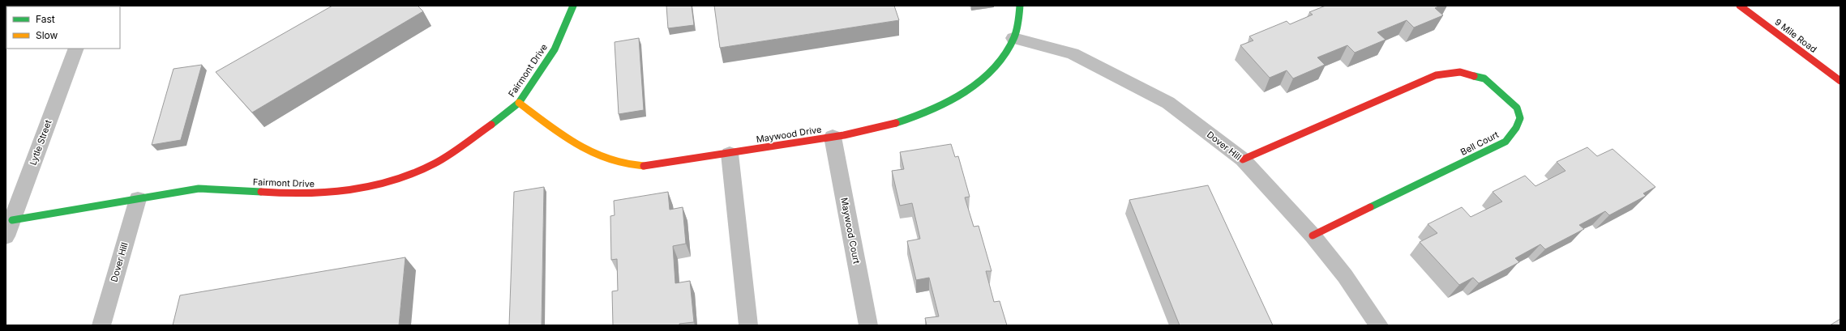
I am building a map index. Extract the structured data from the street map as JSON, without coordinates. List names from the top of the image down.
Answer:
{
  "streets": {
    "street": [
      "9 Mile Road",
      "Fairmont Drive",
      "Maywood Drive",
      "Lytle Street",
      "Bell Court",
      "Dover Hill",
      "Maywood Court"
    ]
  },
  "crossings": [
    ["Fairmont Drive", "Maywood Drive"],
    ["Fairmont Drive", "Lytle Street"],
    ["Fairmont Drive", "Dover Hill"],
    ["Maywood Drive", "Dover Hill"],
    ["Maywood Drive", "Maywood Court"],
    ["Bell Court", "Dover Hill"]
  ],
  "legend": ["Fast", "Slow"]
}
